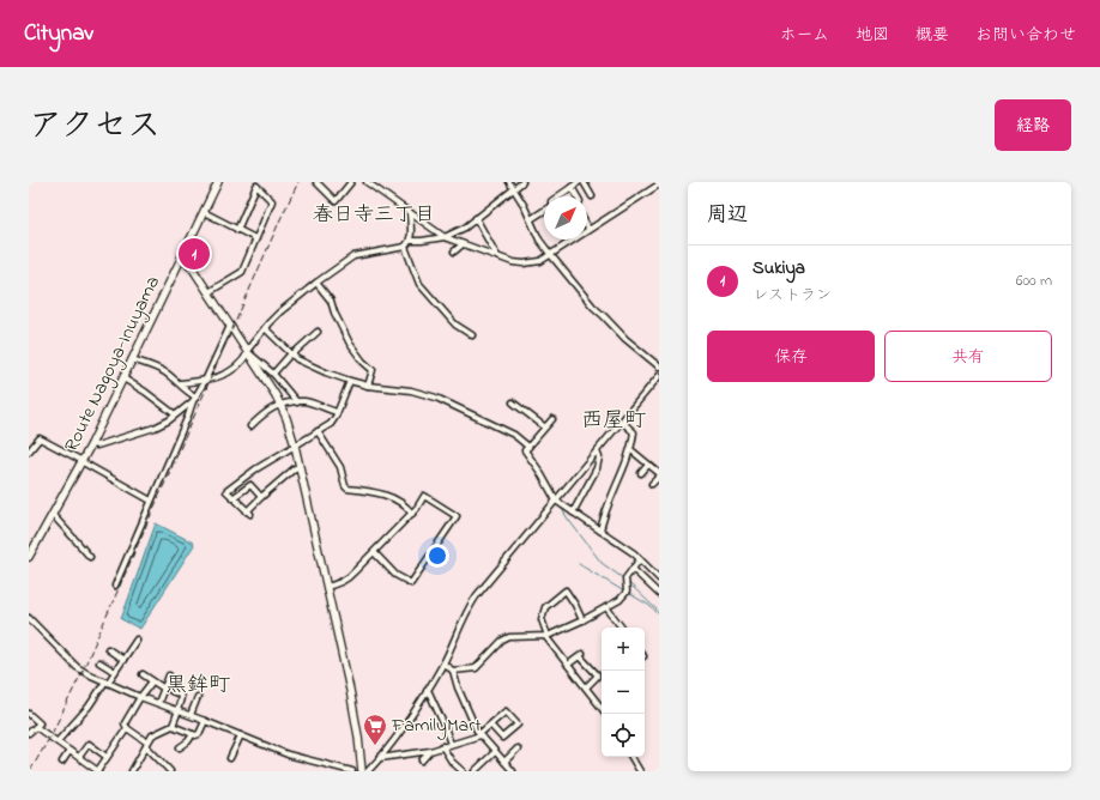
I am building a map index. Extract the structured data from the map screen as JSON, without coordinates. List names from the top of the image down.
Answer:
{
  "streets": {
    "main road": ["Route Nagoya-Inuyama"]
  },
  "districts": ["春日寺三丁目", "西屋町", "黒鉾町"],
  "places": {
    "supermarket": ["FamilyMart"]
  },
  "north": "top right",
  "page": {
    "header": "Citynav",
    "nav": [
      "ホーム",
      "地図",
      "概要",
      "お問い合わせ"
    ],
    "title": "アクセス",
    "buttons": [
      "経路",
      ["保存", "共有"]
    ],
    "heading": "周辺",
    "pins": "1",
    "list": [
      {
        "mark": "1",
        "name": "Sukiya",
        "note": "レストラン",
        "value": "600 m"
      }
    ],
    "map_buttons": ["+", "−"]
  }
}
